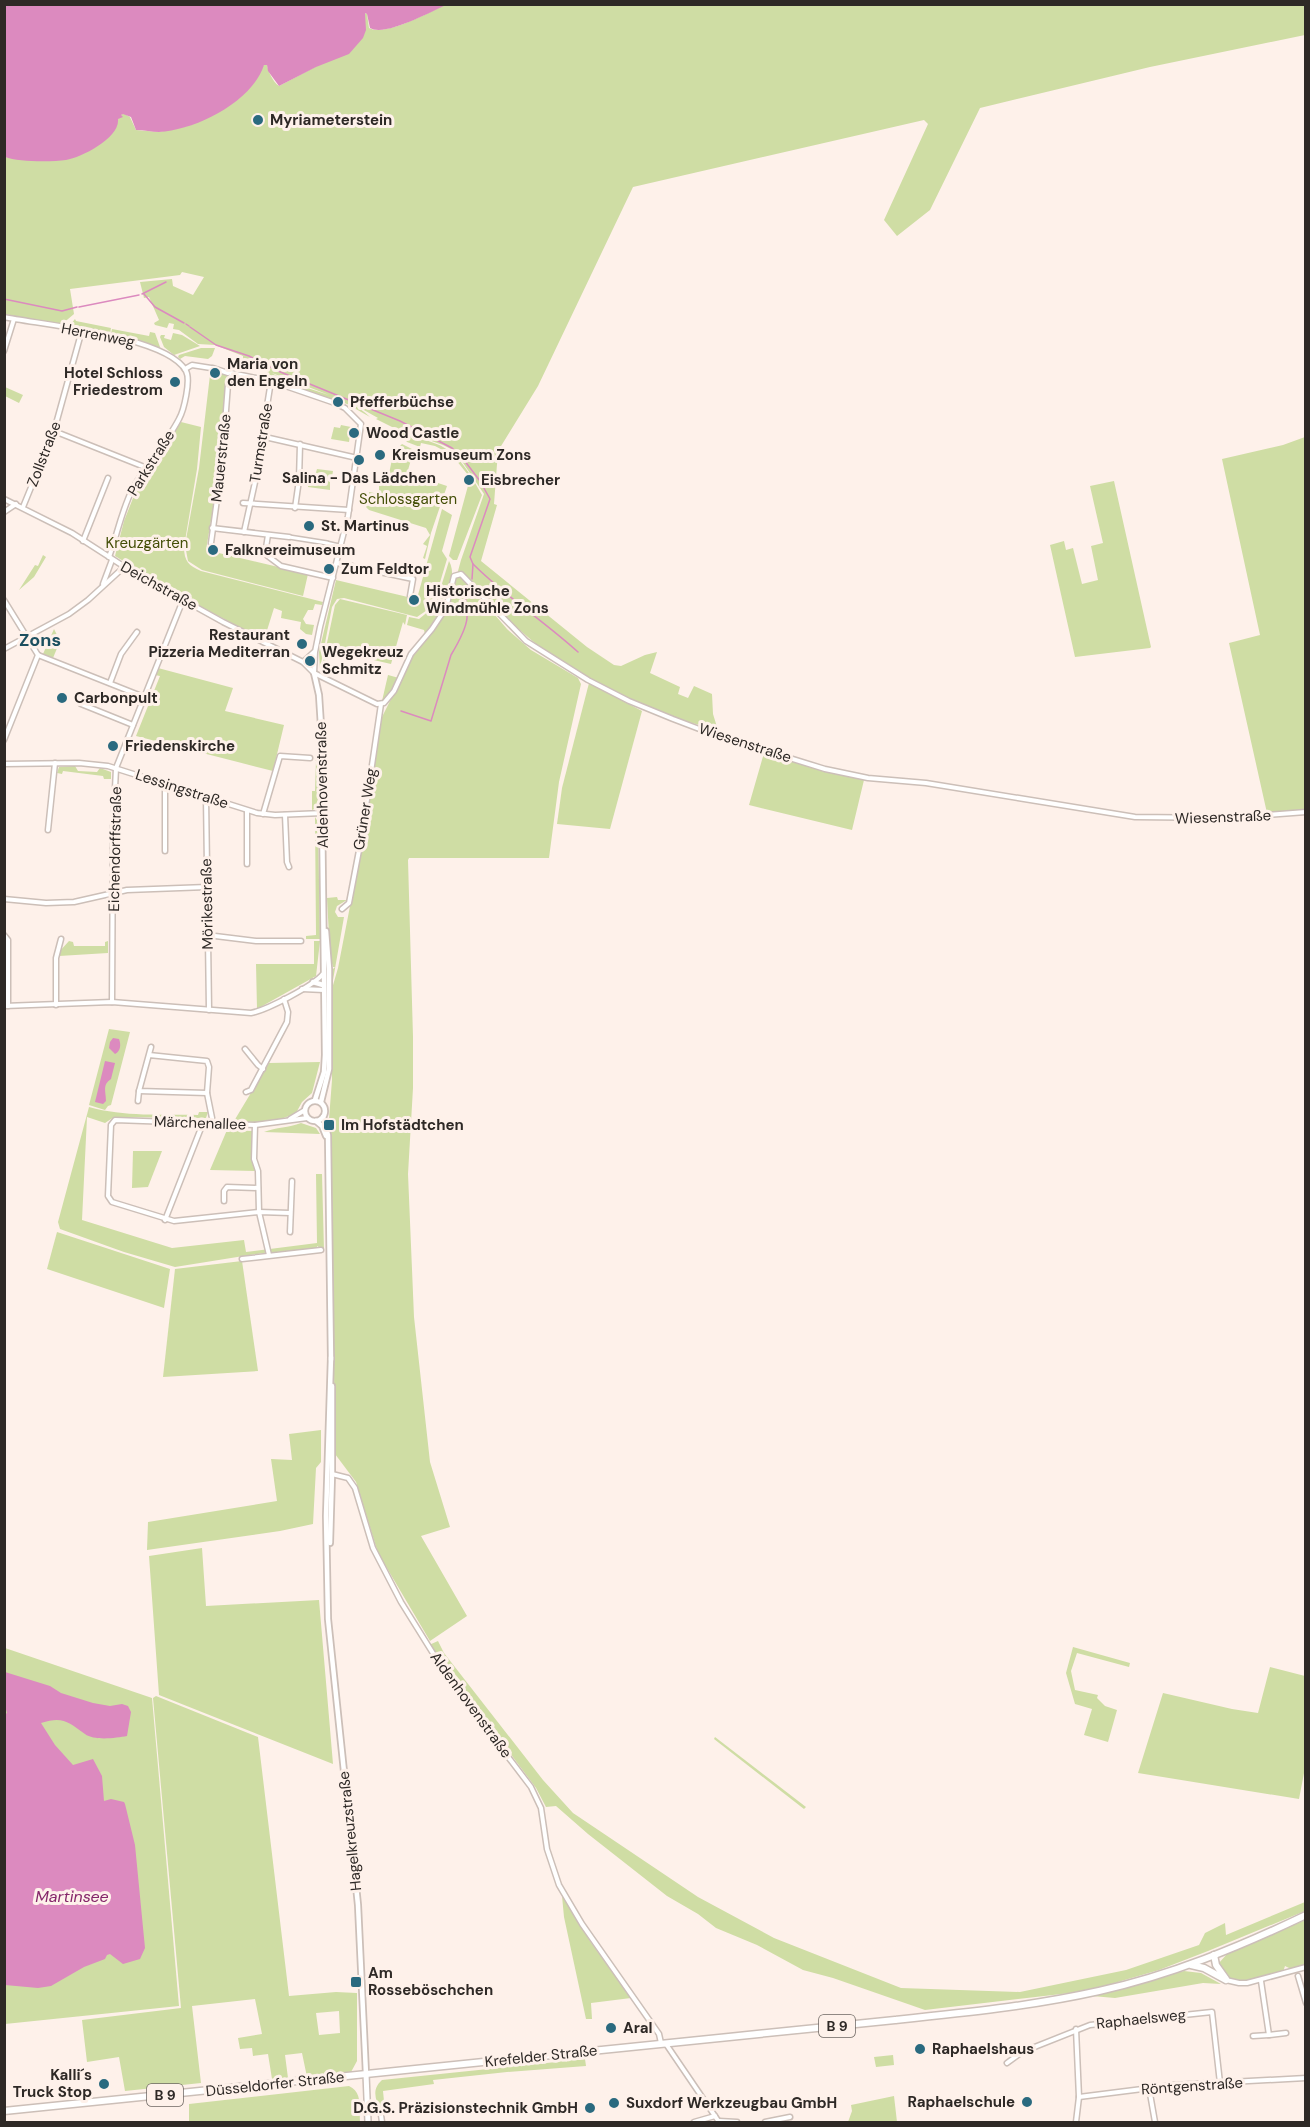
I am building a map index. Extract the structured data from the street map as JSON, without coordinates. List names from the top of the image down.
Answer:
{
  "streets": {
    "main road": ["B 9", "Krefelder Straße", "Düsseldorfer Straße"],
    "street": [
      "Herrenweg",
      "Turmstraße",
      "Zollstraße",
      "Mauerstraße",
      "Parkstraße",
      "Deichstraße",
      "Wiesenstraße",
      "Aldenhovenstraße",
      "Lessingstraße",
      "Grüner Weg",
      "Eichendorffstraße",
      "Mörikestraße",
      "Märchenallee",
      "Hagelkreuzstraße",
      "Raphaelsweg",
      "Röntgenstraße"
    ]
  },
  "crossings": [
    ["Herrenweg", "Zollstraße"],
    ["Herrenweg", "Parkstraße"],
    ["Zollstraße", "Deichstraße"],
    ["Parkstraße", "Deichstraße"],
    ["Deichstraße", "Aldenhovenstraße"],
    ["Deichstraße", "Eichendorffstraße"],
    ["Wiesenstraße", "Grüner Weg"],
    ["Aldenhovenstraße", "Lessingstraße"],
    ["Aldenhovenstraße", "Märchenallee"],
    ["Aldenhovenstraße", "Hagelkreuzstraße"],
    ["Aldenhovenstraße", "Krefelder Straße"],
    ["Lessingstraße", "Eichendorffstraße"],
    ["Lessingstraße", "Mörikestraße"],
    ["Hagelkreuzstraße", "Krefelder Straße"],
    ["Hagelkreuzstraße", "Düsseldorfer Straße"],
    ["Raphaelsweg", "Röntgenstraße"],
    ["B 9", "Krefelder Straße"],
    ["Krefelder Straße", "Düsseldorfer Straße"]
  ],
  "districts": ["Zons"],
  "water": ["Martinsee"],
  "parks": ["Schlossgarten", "Kreuzgärten"],
  "places": {
    "other": [
      "Myriameterstein",
      "Maria von den Engeln",
      "Hotel Schloss Friedestrom",
      "Pfefferbüchse",
      "Wood Castle",
      "Kreismuseum Zons",
      "Salina - Das Lädchen",
      "Eisbrecher",
      "St. Martinus",
      "Falknereimuseum",
      "Zum Feldtor",
      "Historische Windmühle Zons",
      "Restaurant Pizzeria Mediterran",
      "Wegekreuz Schmitz",
      "Carbonpult",
      "Friedenskirche",
      "Aral",
      "Raphaelshaus",
      "Kalli´s Truck Stop",
      "Raphaelschule",
      "Suxdorf Werkzeugbau GmbH",
      "D.G.S. Präzisionstechnik GmbH"
    ],
    "transit": ["Im Hofstädtchen", "Am Rosseböschchen"]
  }
}
